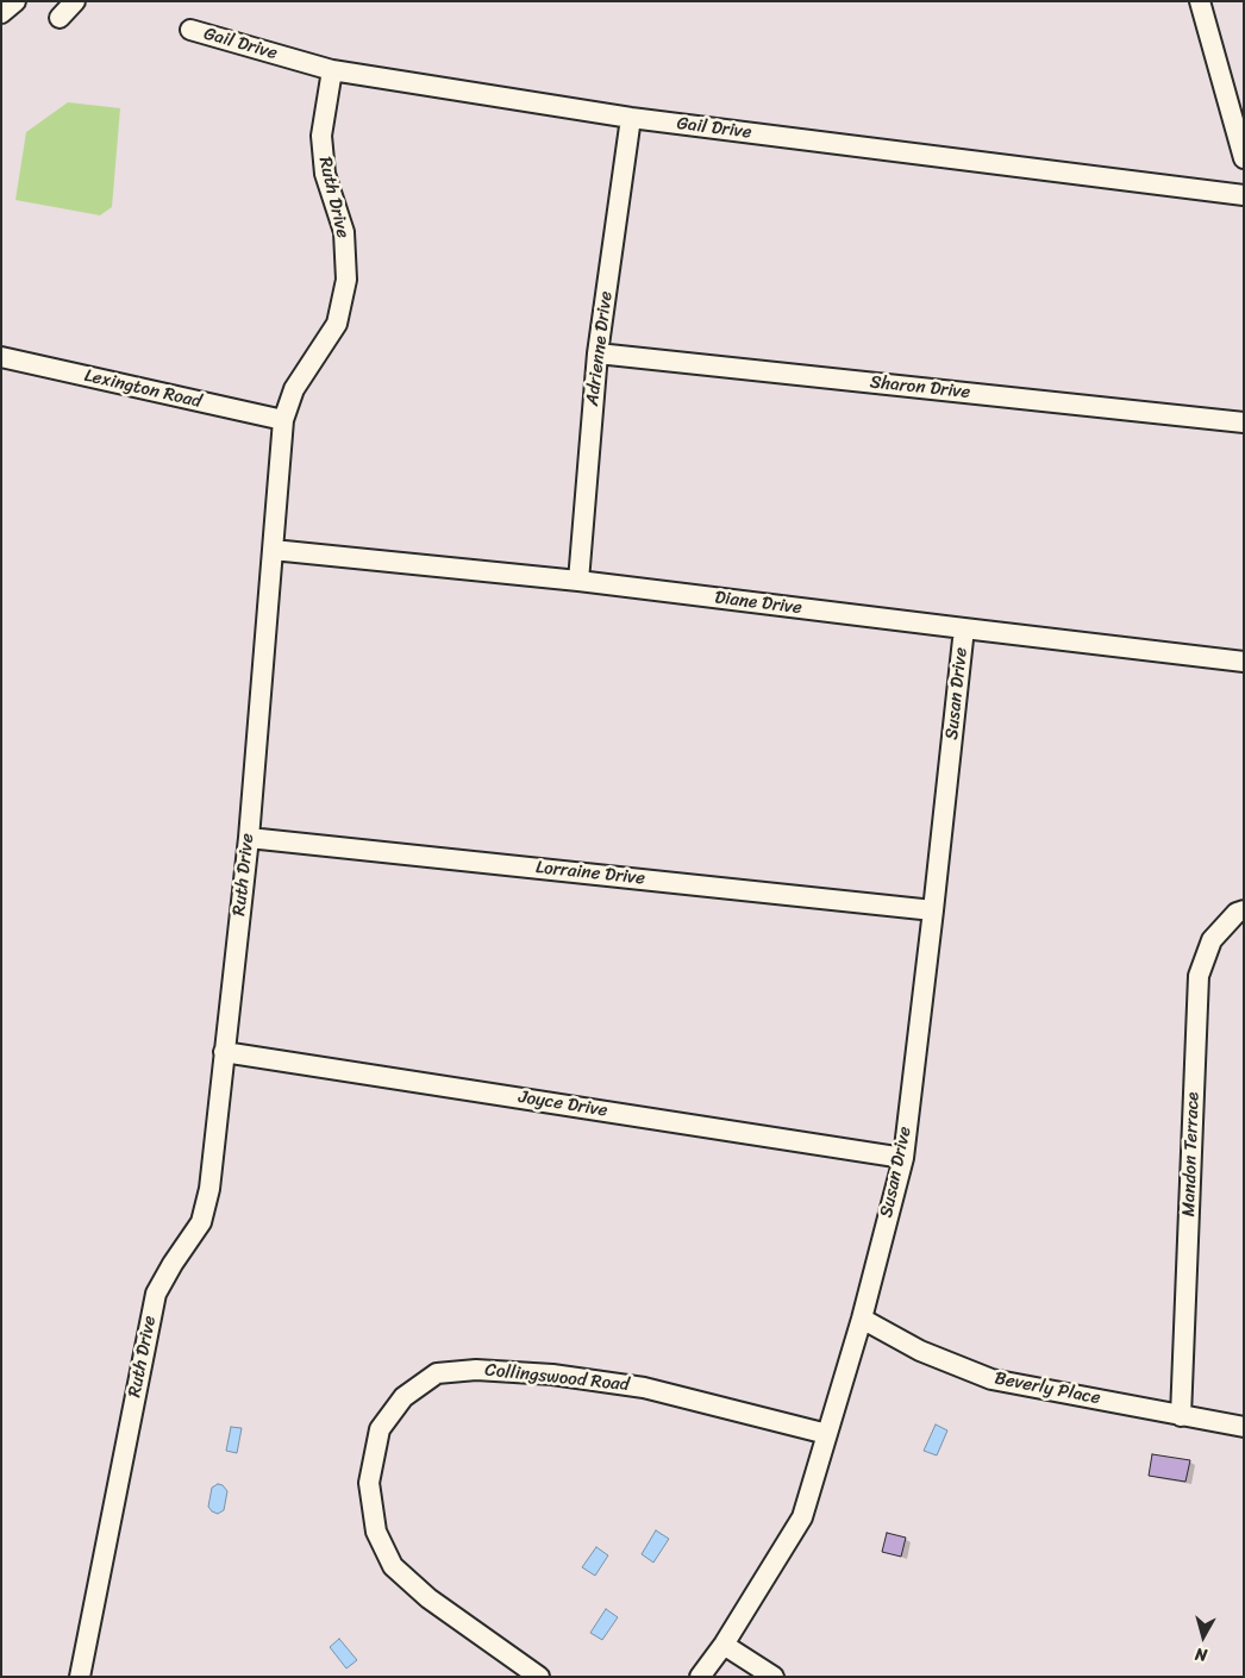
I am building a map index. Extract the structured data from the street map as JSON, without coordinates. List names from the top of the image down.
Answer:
{
  "streets": {
    "street": [
      "Gail Drive",
      "Ruth Drive",
      "Adrienne Drive",
      "Sharon Drive",
      "Lexington Road",
      "Diane Drive",
      "Susan Drive",
      "Lorraine Drive",
      "Joyce Drive",
      "Mandon Terrace",
      "Collingswood Road",
      "Beverly Place"
    ]
  },
  "crossings": [
    ["Gail Drive", "Ruth Drive"],
    ["Gail Drive", "Adrienne Drive"],
    ["Ruth Drive", "Lexington Road"],
    ["Ruth Drive", "Diane Drive"],
    ["Ruth Drive", "Lorraine Drive"],
    ["Ruth Drive", "Joyce Drive"],
    ["Adrienne Drive", "Sharon Drive"],
    ["Adrienne Drive", "Diane Drive"],
    ["Diane Drive", "Susan Drive"],
    ["Susan Drive", "Lorraine Drive"],
    ["Susan Drive", "Joyce Drive"],
    ["Susan Drive", "Collingswood Road"],
    ["Susan Drive", "Beverly Place"],
    ["Mandon Terrace", "Beverly Place"]
  ],
  "north": "bottom"
}
